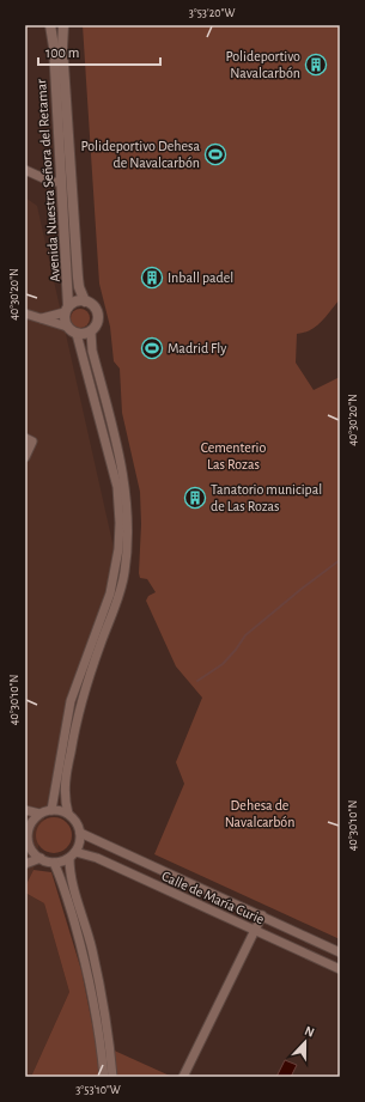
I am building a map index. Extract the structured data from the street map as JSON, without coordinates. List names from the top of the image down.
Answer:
{
  "streets": {
    "street": ["Avenida Nuestra Señora del Retamar", "Calle de María Curie"]
  },
  "parks": ["Cementerio Las Rozas", "Dehesa de Navalcarbón"],
  "places": {
    "building": ["Polideportivo Navalcarbón", "Inball padel", "Tanatorio municipal de Las Rozas"],
    "sports": ["Polideportivo Dehesa de Navalcarbón", "Madrid Fly"]
  },
  "scale_bar": "100 m",
  "north": "top",
  "coordinates": [
    "3°53'20\"W",
    "40°30'20\"N",
    "40°30'10\"N",
    "3°53'10\"W"
  ]
}
